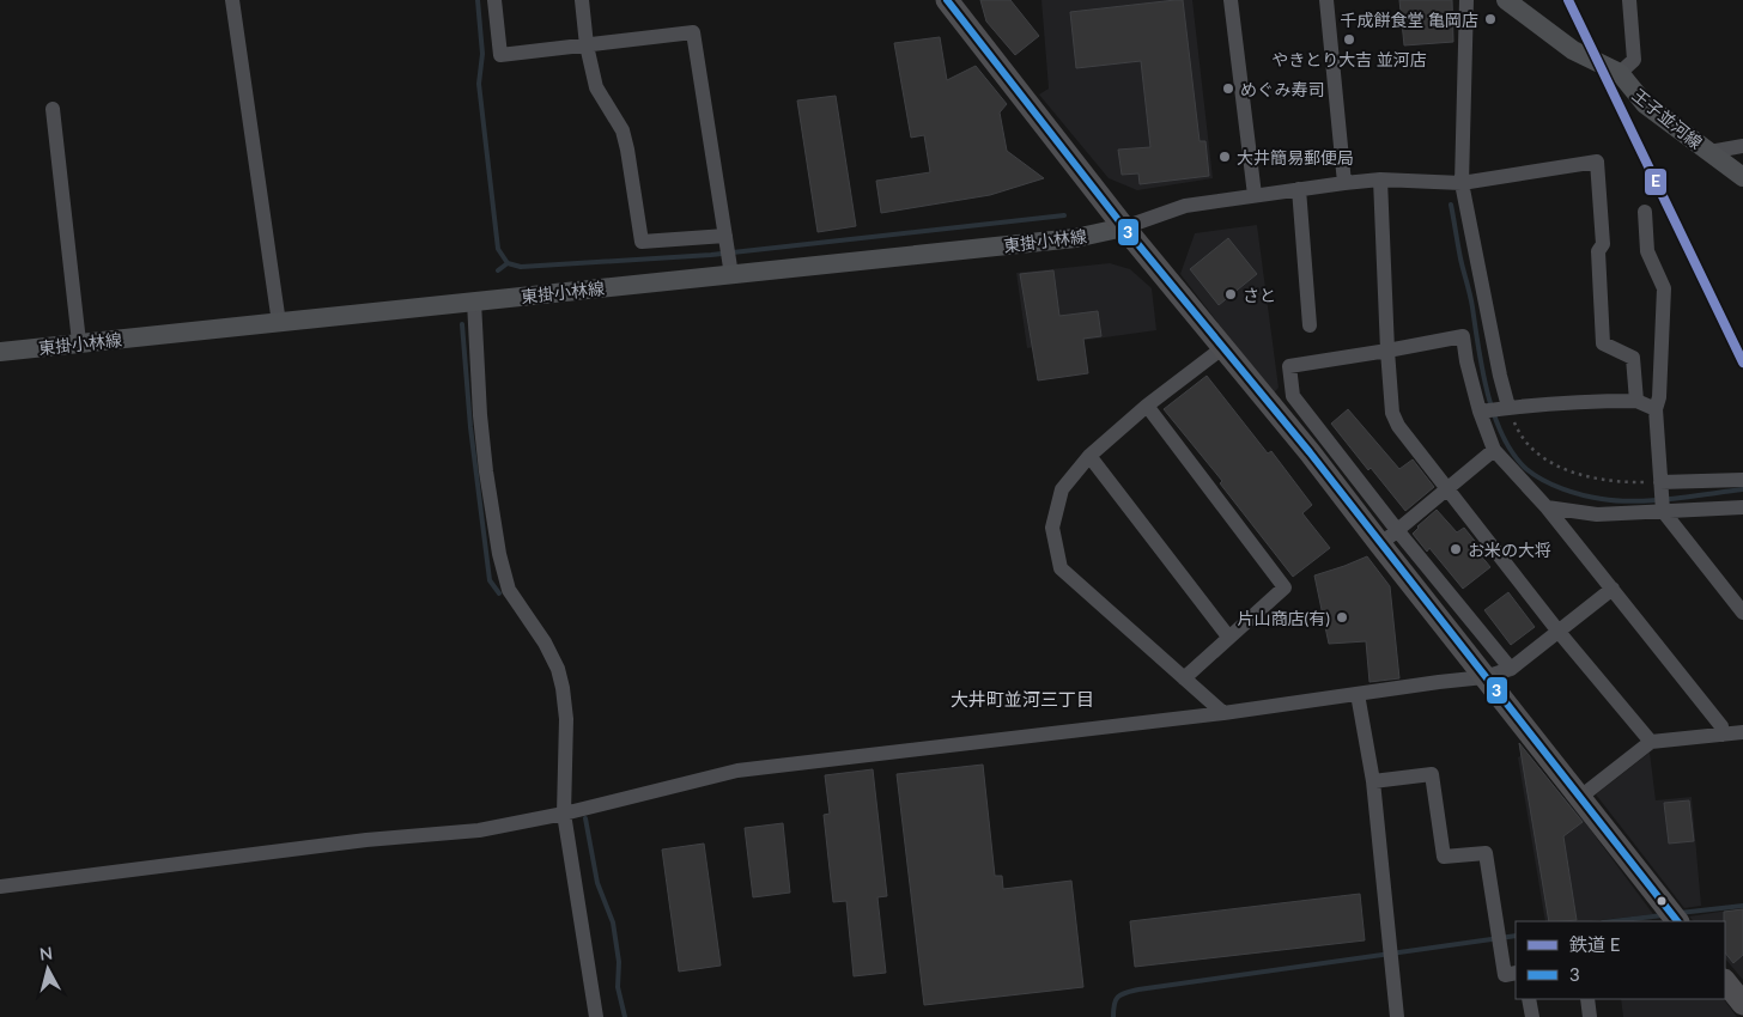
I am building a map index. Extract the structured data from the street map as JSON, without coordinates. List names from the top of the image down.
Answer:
{
  "streets": {
    "main road": ["王子並河線", "東掛小林線"]
  },
  "districts": ["大井町並河三丁目"],
  "places": [
    "千成餅食堂 亀岡店",
    "やきとり大吉 並河店",
    "めぐみ寿司",
    "大井簡易郵便局",
    "さと",
    "お米の大将",
    "片山商店(有)"
  ],
  "lines": ["rail line E", "transit line 3"],
  "legend": ["鉄道 E", "3"],
  "north": "top"
}
